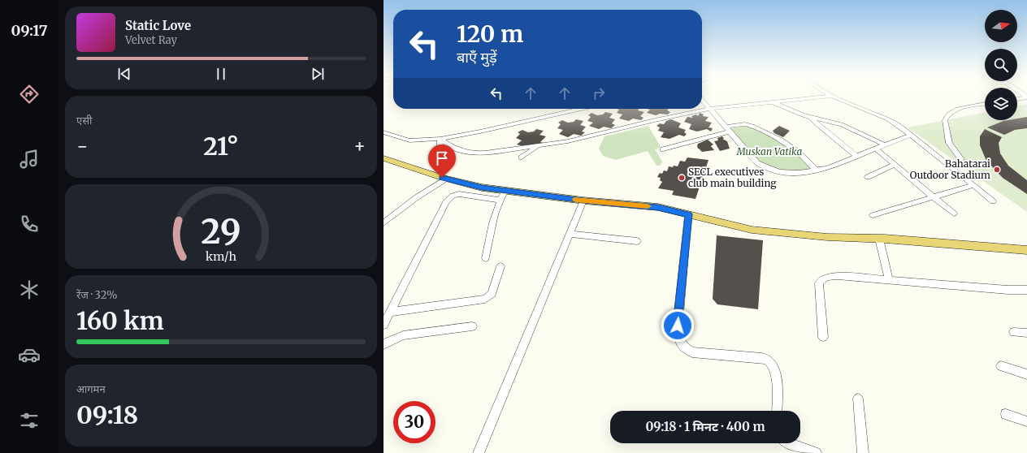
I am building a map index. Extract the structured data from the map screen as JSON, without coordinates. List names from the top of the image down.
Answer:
{
  "parks": ["Muskan Vatika"],
  "places": ["Bahatarai Outdoor Stadium", "SECL executives club main building"],
  "north": "right",
  "page": {
    "tabs": "09:17",
    "turn": ["120 m", "बाएँ मुड़ें"],
    "song": ["Static Love", "Velvet Ray"],
    "tile": [
      "एसी",
      ["रेंज · 32%", "160 km"],
      ["आगमन", "09:18"]
    ],
    "heat": ["−", "21°", "+"],
    "limit": "30",
    "trip": "09:18 · 1 मिनट · 400 m",
    "gauge": ["29", "km/h"]
  }
}
